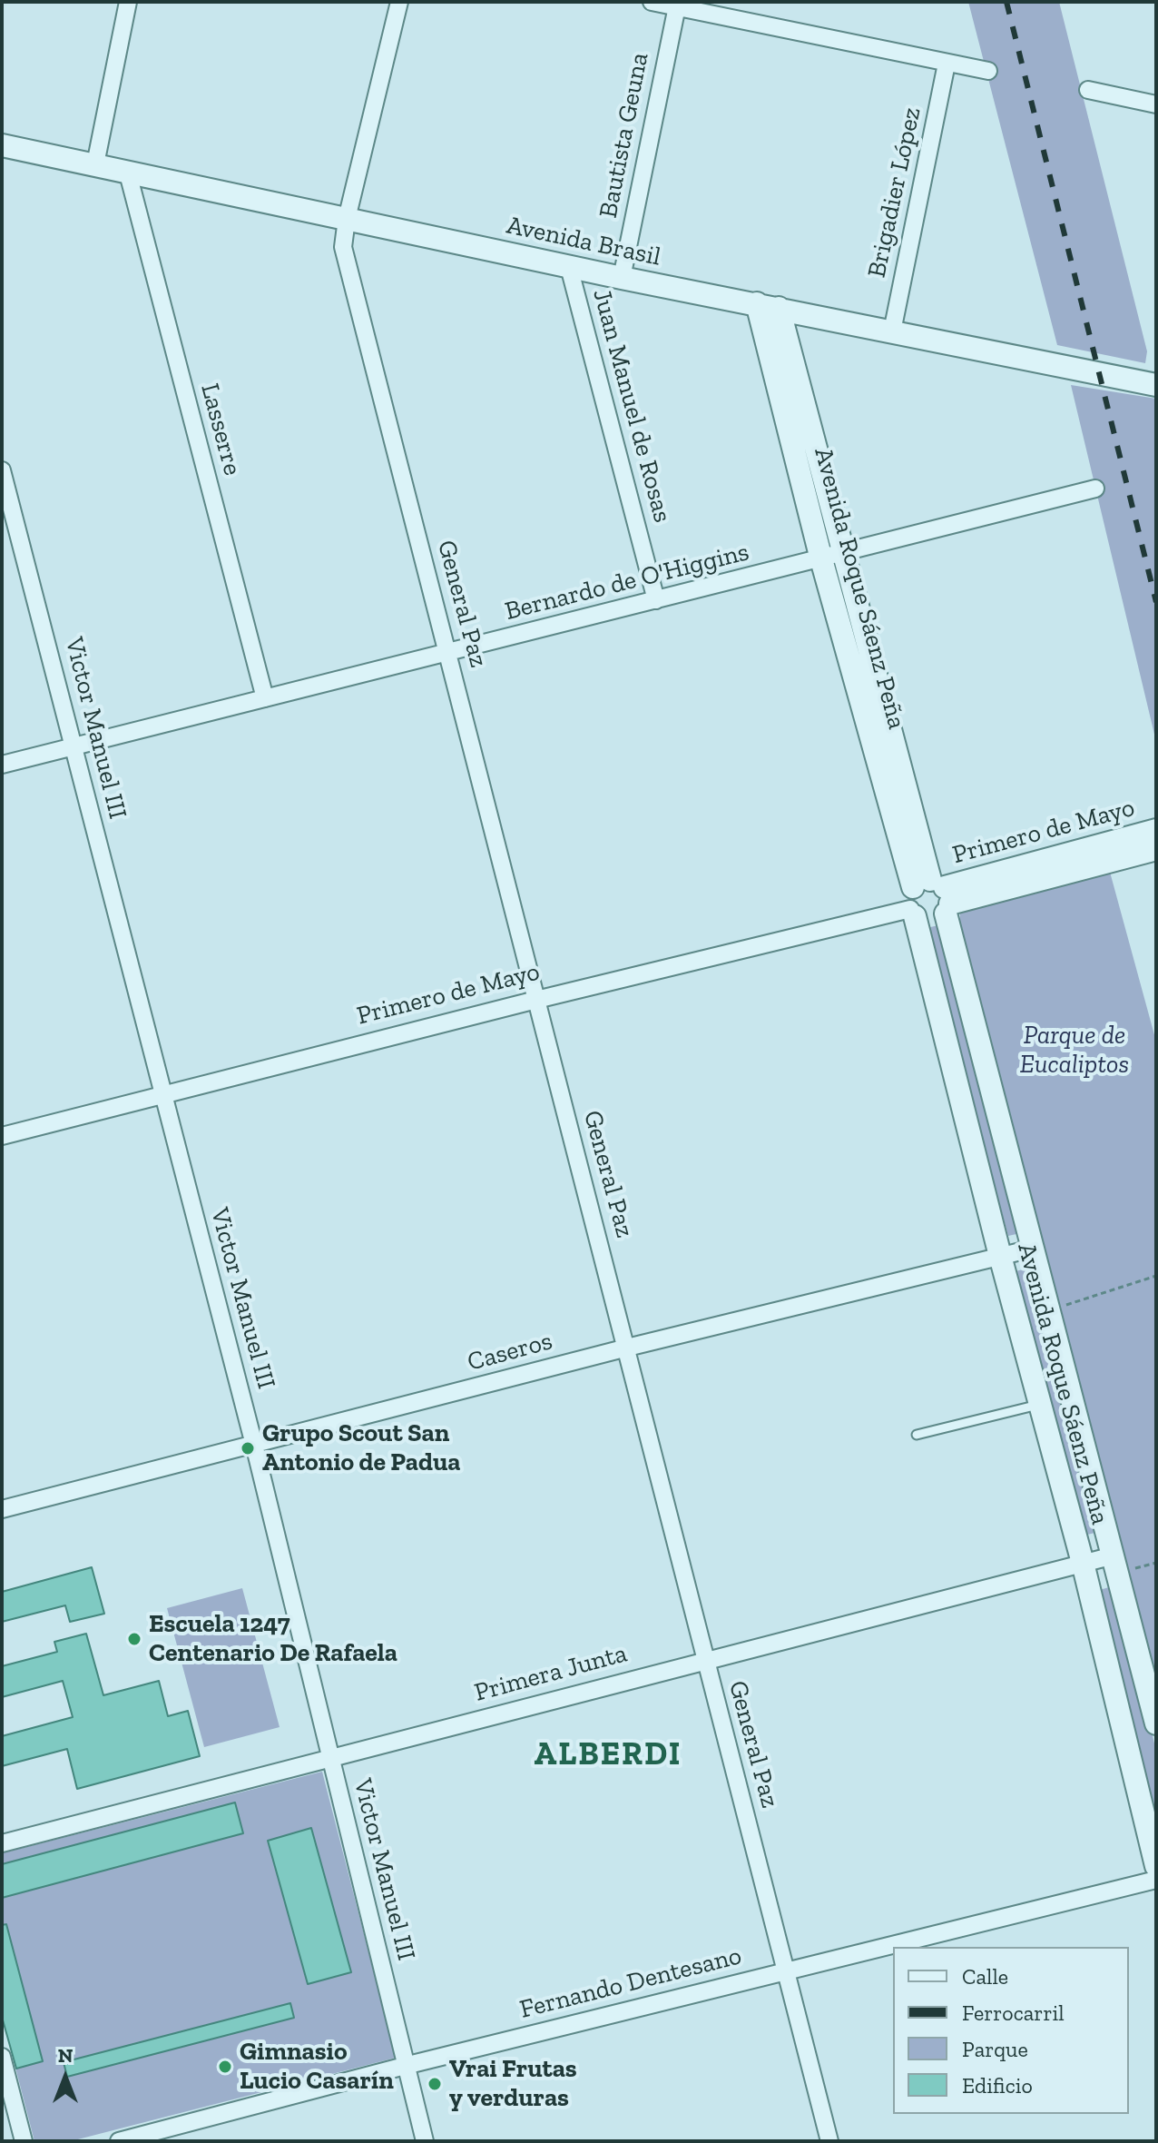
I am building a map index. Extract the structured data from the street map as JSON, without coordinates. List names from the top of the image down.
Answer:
{
  "streets": {
    "street": [
      "Bautista Geuna",
      "Brigadier López",
      "Avenida Brasil",
      "Juan Manuel de Rosas",
      "Lasserre",
      "Bernardo de O'Higgins",
      "Avenida Roque Sáenz Peña",
      "General Paz",
      "Victor Manuel III",
      "Primero de Mayo",
      "Caseros",
      "Primera Junta",
      "Fernando Dentesano"
    ]
  },
  "crossings": [
    ["Bautista Geuna", "Avenida Brasil"],
    ["Brigadier López", "Avenida Brasil"],
    ["Avenida Brasil", "Juan Manuel de Rosas"],
    ["Avenida Brasil", "Lasserre"],
    ["Avenida Brasil", "Avenida Roque Sáenz Peña"],
    ["Avenida Brasil", "General Paz"],
    ["Juan Manuel de Rosas", "Bernardo de O'Higgins"],
    ["Lasserre", "Bernardo de O'Higgins"],
    ["Bernardo de O'Higgins", "Avenida Roque Sáenz Peña"],
    ["Bernardo de O'Higgins", "General Paz"],
    ["Bernardo de O'Higgins", "Victor Manuel III"],
    ["Avenida Roque Sáenz Peña", "Primero de Mayo"],
    ["Avenida Roque Sáenz Peña", "Caseros"],
    ["Avenida Roque Sáenz Peña", "Primera Junta"],
    ["General Paz", "Primero de Mayo"],
    ["General Paz", "Caseros"],
    ["General Paz", "Primera Junta"],
    ["General Paz", "Fernando Dentesano"],
    ["Victor Manuel III", "Primero de Mayo"],
    ["Victor Manuel III", "Caseros"],
    ["Victor Manuel III", "Primera Junta"],
    ["Victor Manuel III", "Fernando Dentesano"]
  ],
  "districts": ["ALBERDI"],
  "parks": ["Parque de Eucaliptos"],
  "places": [
    "Grupo Scout San Antonio de Padua",
    "Escuela 1247 Centenario De Rafaela",
    "Gimnasio Lucio Casarín",
    "Vrai Frutas y verduras"
  ],
  "legend": [
    "Calle",
    "Ferrocarril",
    "Parque",
    "Edificio"
  ],
  "north": "top"
}
